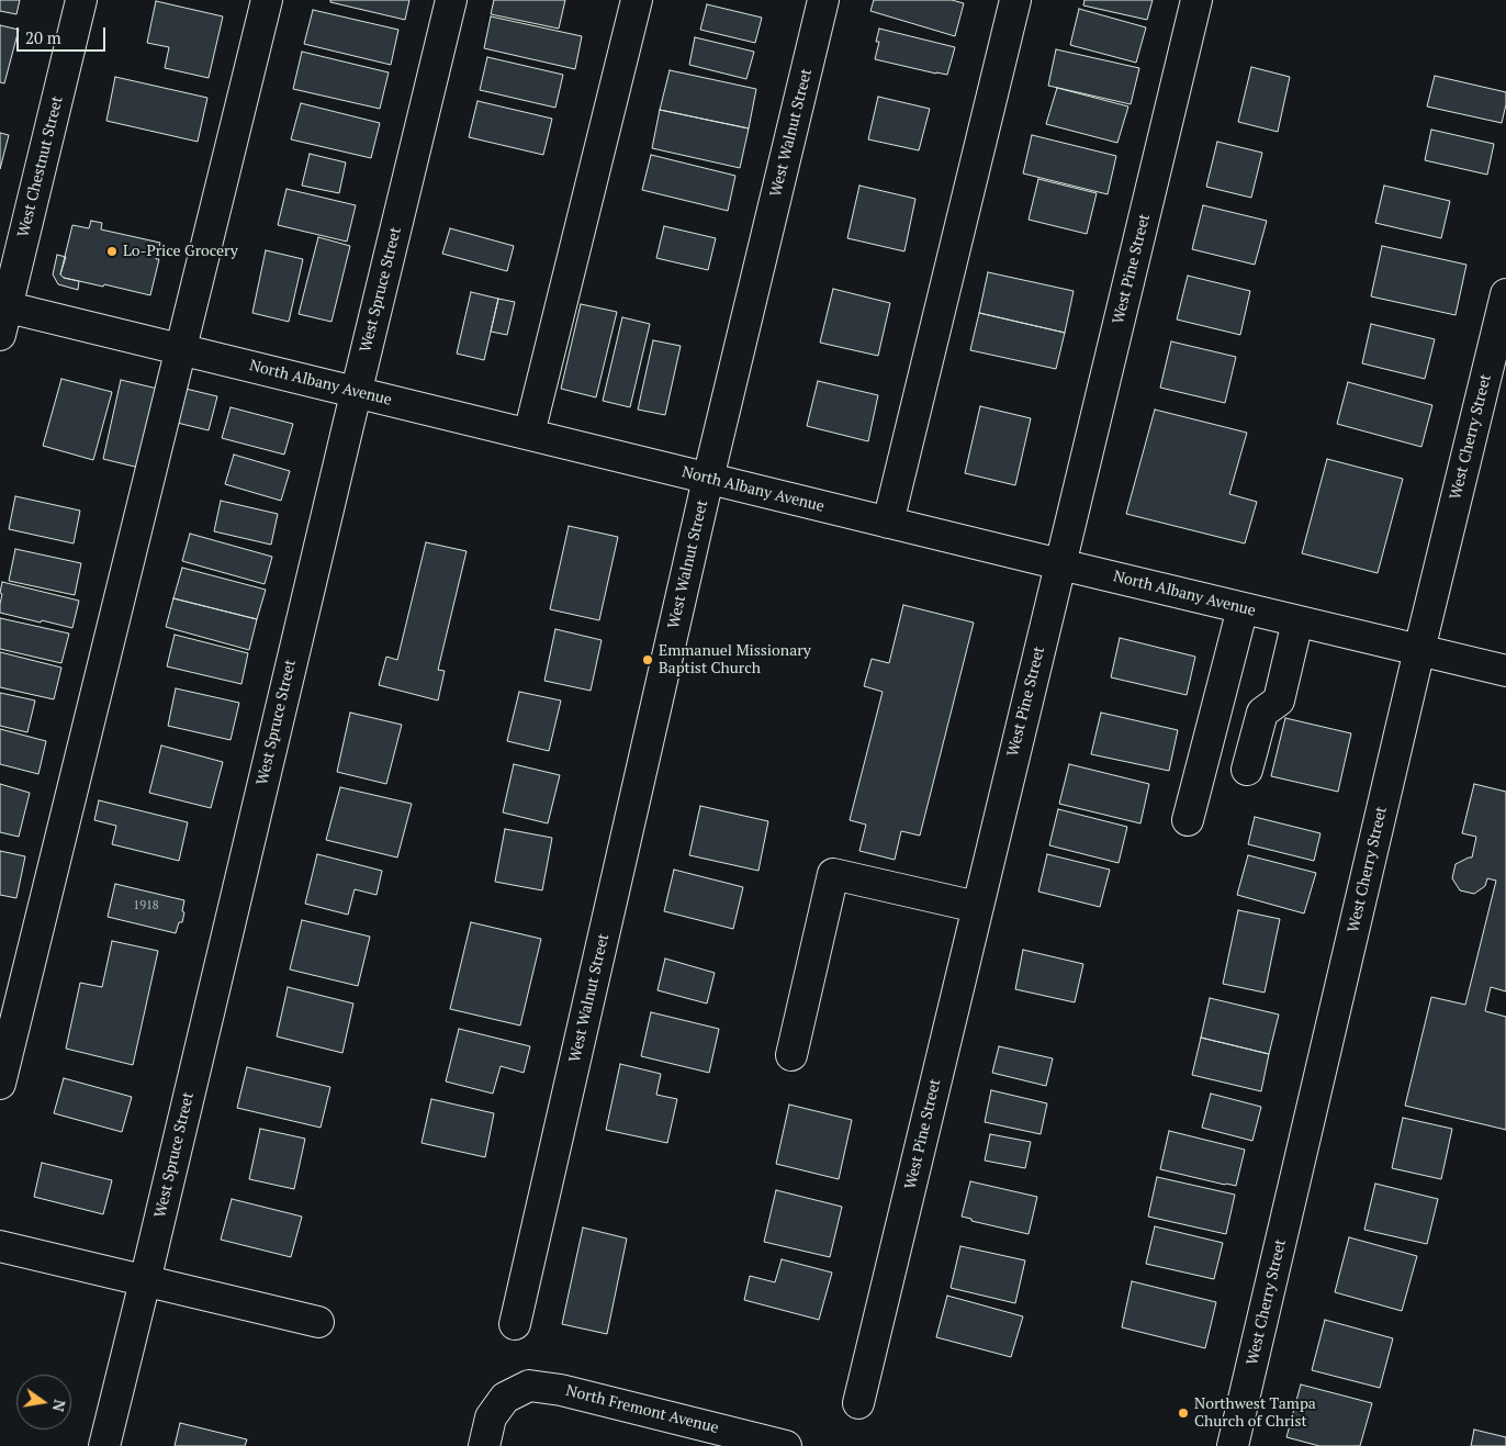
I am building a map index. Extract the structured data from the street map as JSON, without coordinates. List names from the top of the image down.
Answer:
{
  "streets": {
    "street": [
      "West Walnut Street",
      "West Chestnut Street",
      "West Pine Street",
      "West Spruce Street",
      "North Albany Avenue",
      "West Cherry Street",
      "North Fremont Avenue"
    ]
  },
  "crossings": [
    ["West Walnut Street", "North Albany Avenue"],
    ["West Chestnut Street", "North Albany Avenue"],
    ["West Pine Street", "North Albany Avenue"],
    ["West Spruce Street", "North Albany Avenue"],
    ["North Albany Avenue", "West Cherry Street"]
  ],
  "places": ["Lo-Price Grocery", "Emmanuel Missionary Baptist Church", "Northwest Tampa Church of Christ"],
  "house_numbers": ["1918"],
  "scale_bar": "20 m",
  "north": "right"
}
